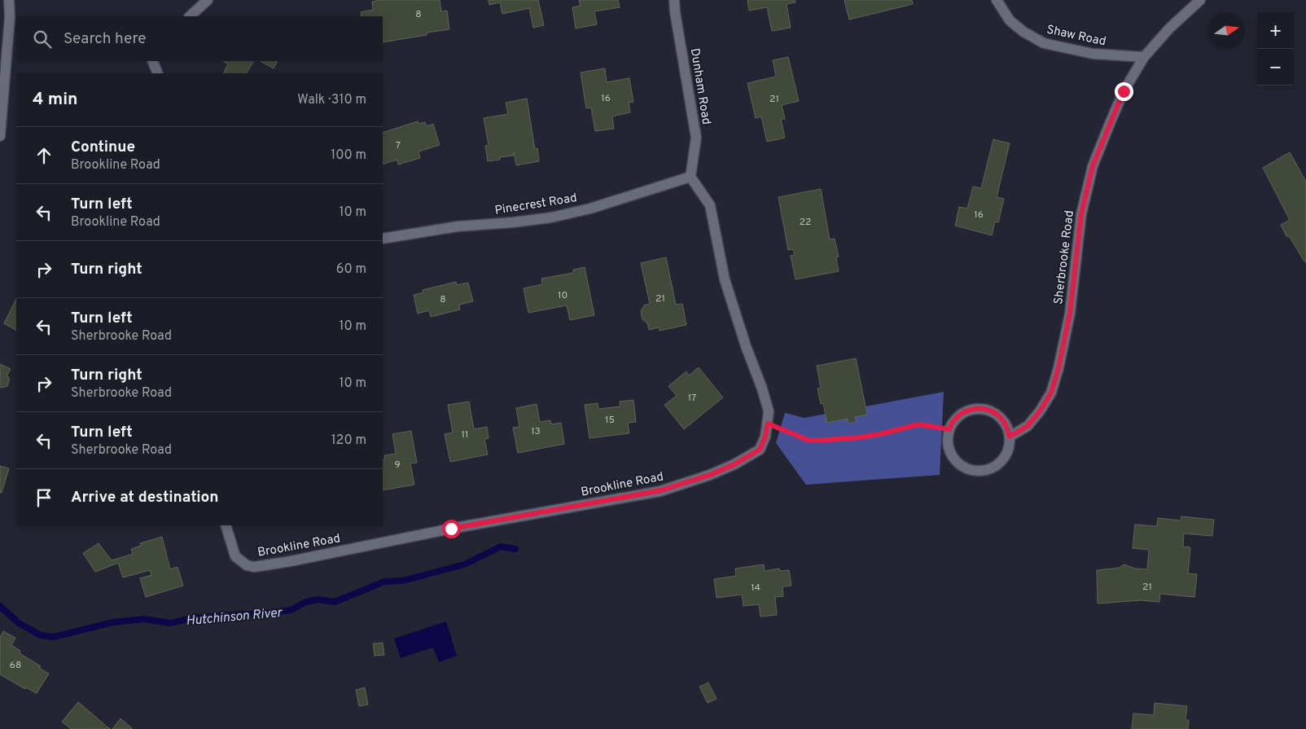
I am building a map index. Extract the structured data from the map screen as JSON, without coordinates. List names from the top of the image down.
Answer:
{
  "streets": {
    "street": [
      "Shaw Road",
      "Dunham Road",
      "Pinecrest Road",
      "Sherbrooke Road",
      "Brookline Road"
    ]
  },
  "crossings": [
    ["Shaw Road", "Sherbrooke Road"],
    ["Dunham Road", "Pinecrest Road"],
    ["Dunham Road", "Brookline Road"],
    ["Pinecrest Road", "Brookline Road"]
  ],
  "water": ["Hutchinson River"],
  "house_numbers": [
    "8",
    "16",
    "21",
    "7",
    "16",
    "22",
    "10",
    "21",
    "8",
    "17",
    "15",
    "13",
    "11",
    "9",
    "21",
    "14",
    "68"
  ],
  "north": "right",
  "page": {
    "map_buttons": ["+", "−"],
    "search": "Search here",
    "heading": ["4 min", "Walk · 310 m"],
    "list": [
      ["Continue", "Brookline Road", "100 m"],
      ["Turn left", "Brookline Road", "10 m"],
      ["Turn right", "60 m"],
      ["Turn left", "Sherbrooke Road", "10 m"],
      ["Turn right", "Sherbrooke Road", "10 m"],
      ["Turn left", "Sherbrooke Road", "120 m"],
      "Arrive at destination"
    ]
  }
}
